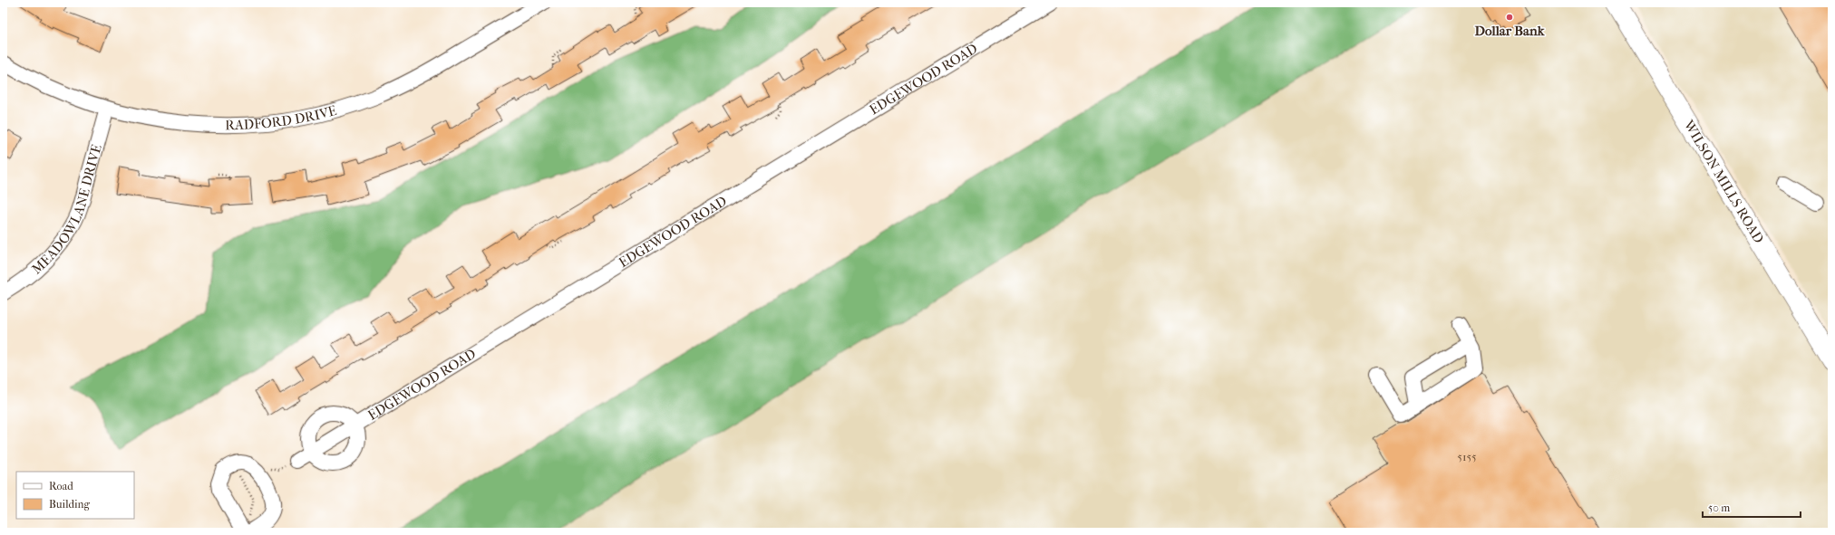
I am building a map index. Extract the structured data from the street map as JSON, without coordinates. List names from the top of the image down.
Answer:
{
  "streets": {
    "main road": ["WILSON MILLS ROAD"],
    "street": ["EDGEWOOD ROAD", "RADFORD DRIVE", "MEADOWLANE DRIVE"]
  },
  "crossings": [
    ["RADFORD DRIVE", "MEADOWLANE DRIVE"]
  ],
  "places": ["Dollar Bank"],
  "house_numbers": ["5155"],
  "legend": ["Road", "Building"],
  "scale_bar": "50 m"
}
